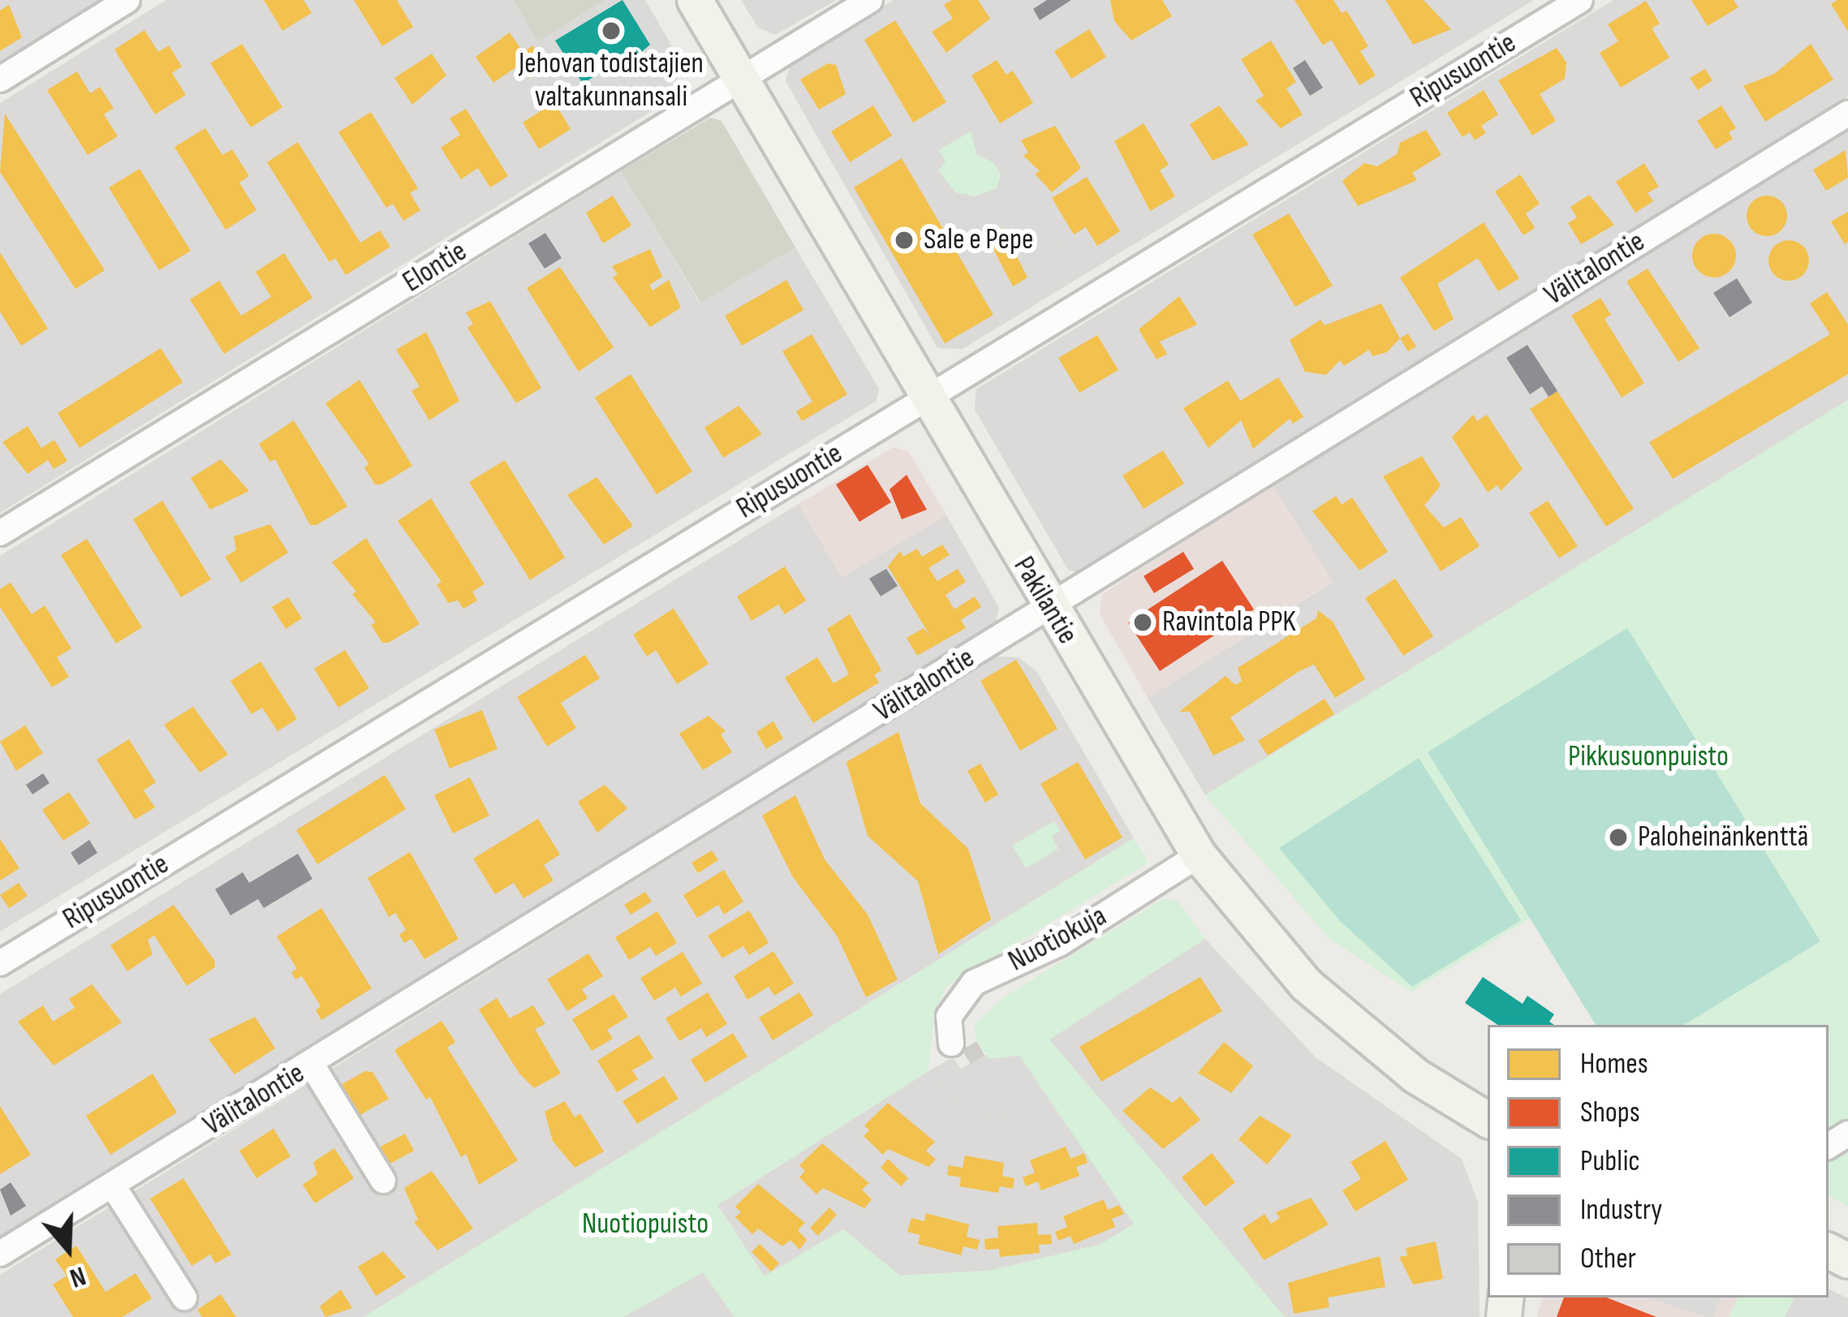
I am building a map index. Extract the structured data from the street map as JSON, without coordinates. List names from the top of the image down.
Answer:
{
  "streets": {
    "main road": ["Pakilantie"],
    "street": [
      "Ripusuontie",
      "Elontie",
      "Välitalontie",
      "Nuotiokuja"
    ]
  },
  "crossings": [
    ["Ripusuontie", "Pakilantie"],
    ["Elontie", "Pakilantie"],
    ["Välitalontie", "Pakilantie"],
    ["Pakilantie", "Nuotiokuja"]
  ],
  "parks": ["Pikkusuonpuisto", "Nuotiopuisto"],
  "places": [
    "Jehovan todistajien valtakunnansali",
    "Sale e Pepe",
    "Ravintola PPK",
    "Paloheinänkenttä"
  ],
  "legend": [
    "Homes",
    "Shops",
    "Public",
    "Industry",
    "Other"
  ],
  "north": "bottom"
}
